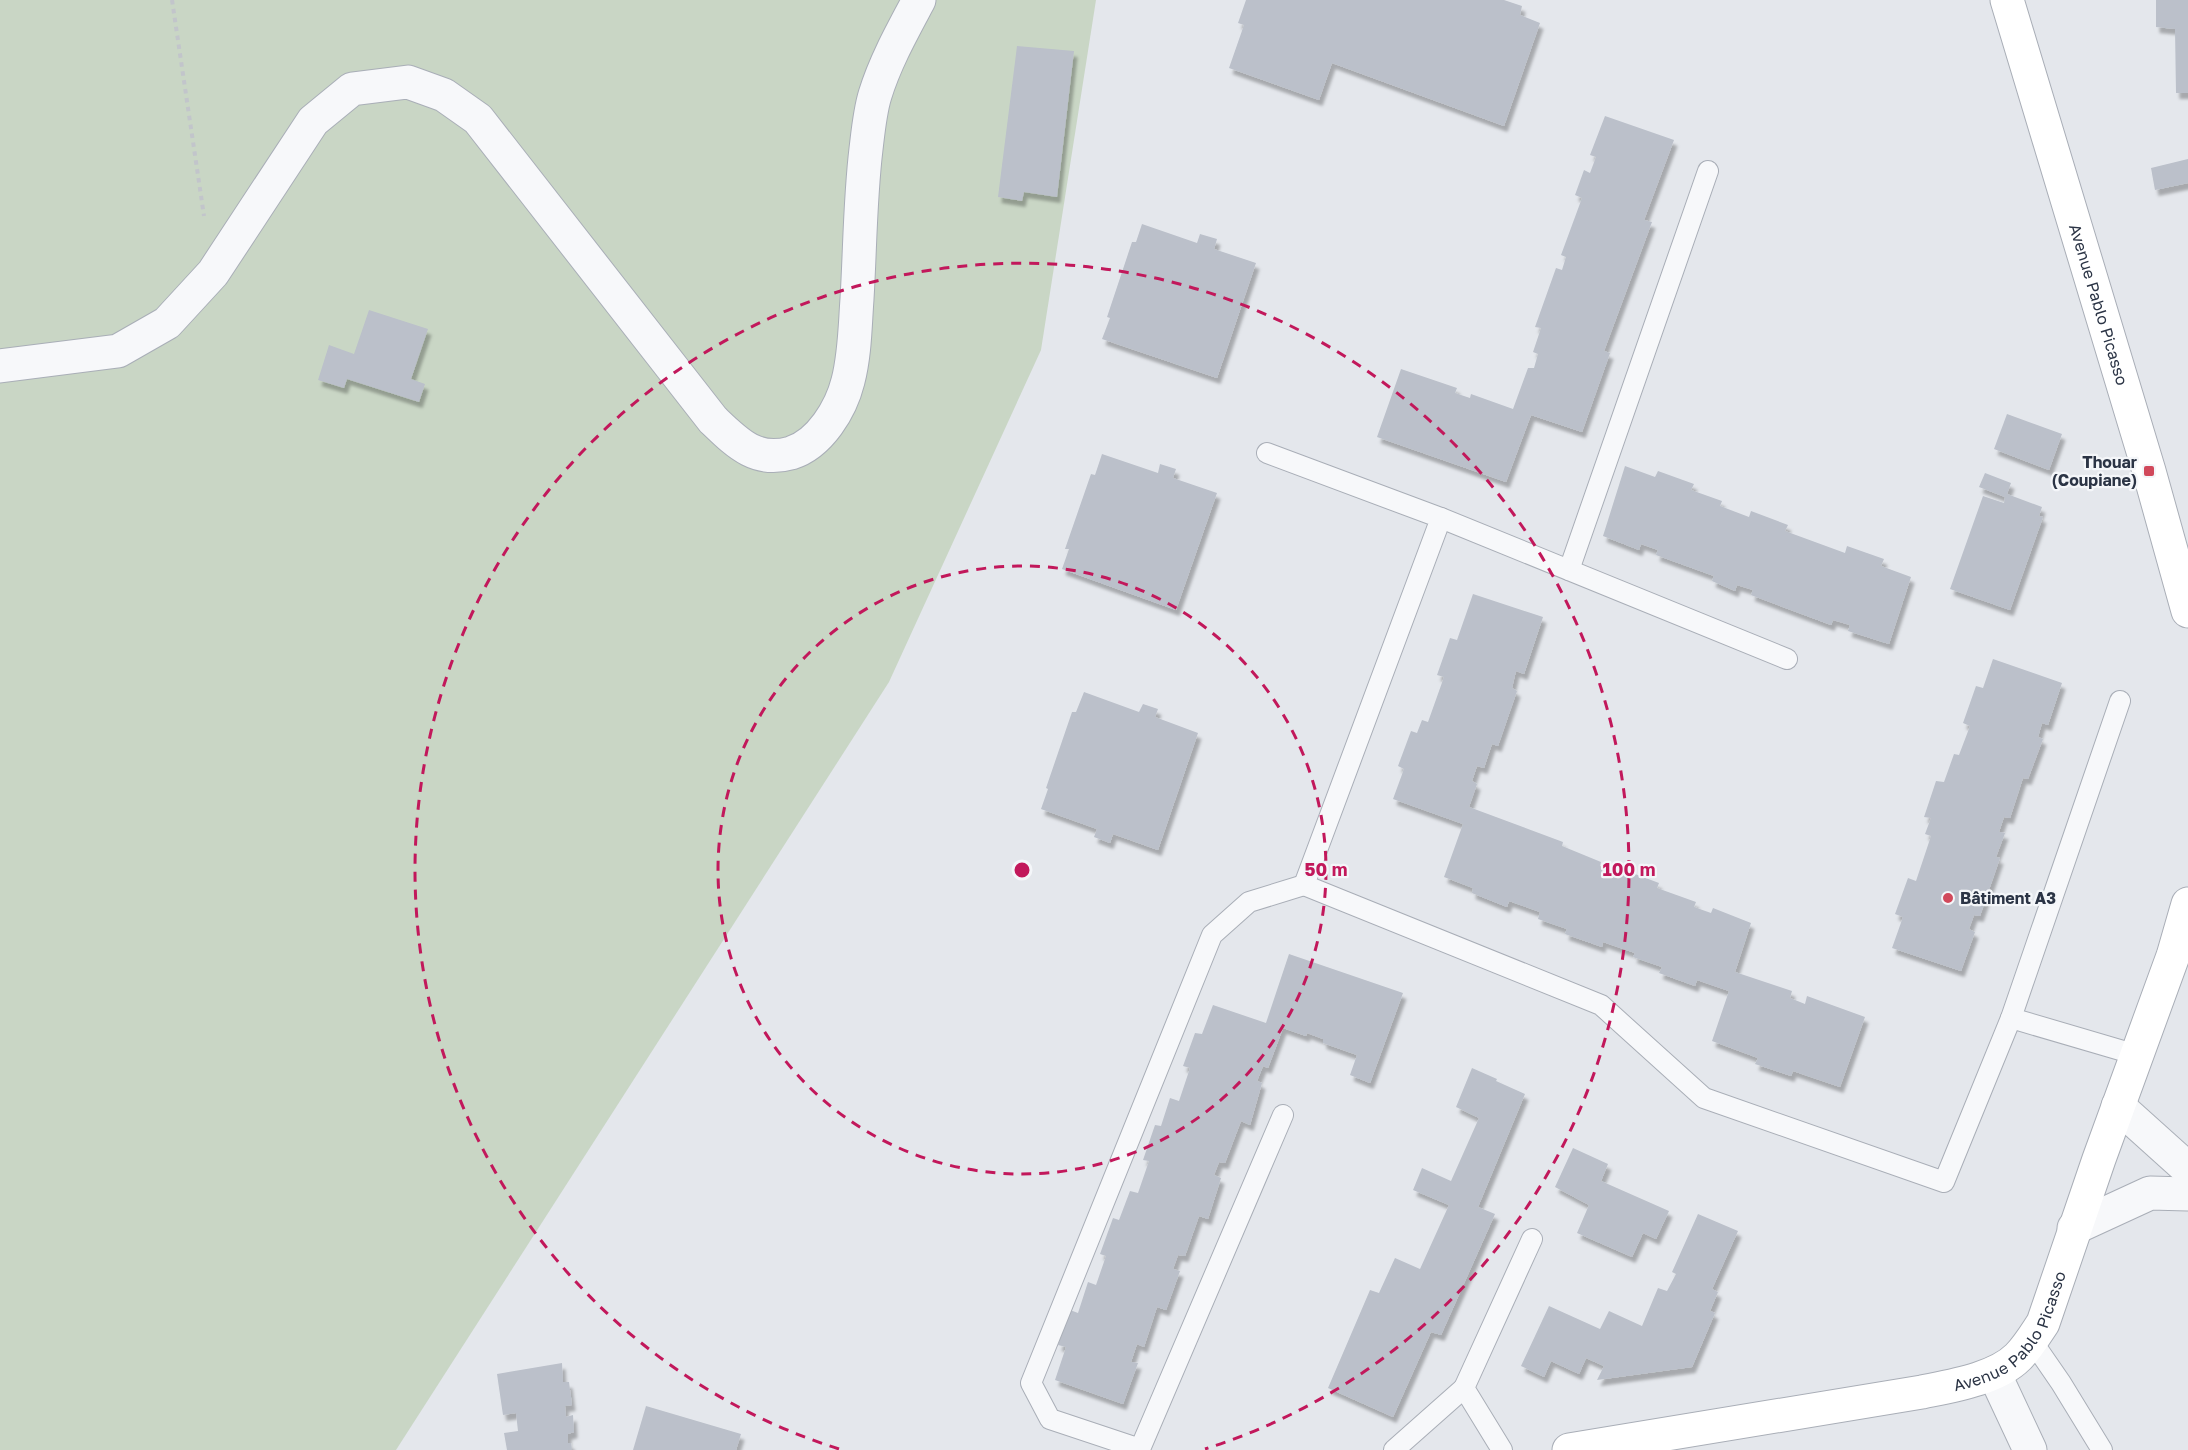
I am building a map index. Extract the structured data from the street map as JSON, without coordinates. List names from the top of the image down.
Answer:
{
  "streets": {
    "main road": ["Avenue Pablo Picasso"]
  },
  "places": {
    "transit": ["Thouar (Coupiane)"],
    "other": ["Bâtiment A3"]
  },
  "rings": ["50 m", "100 m"]
}
